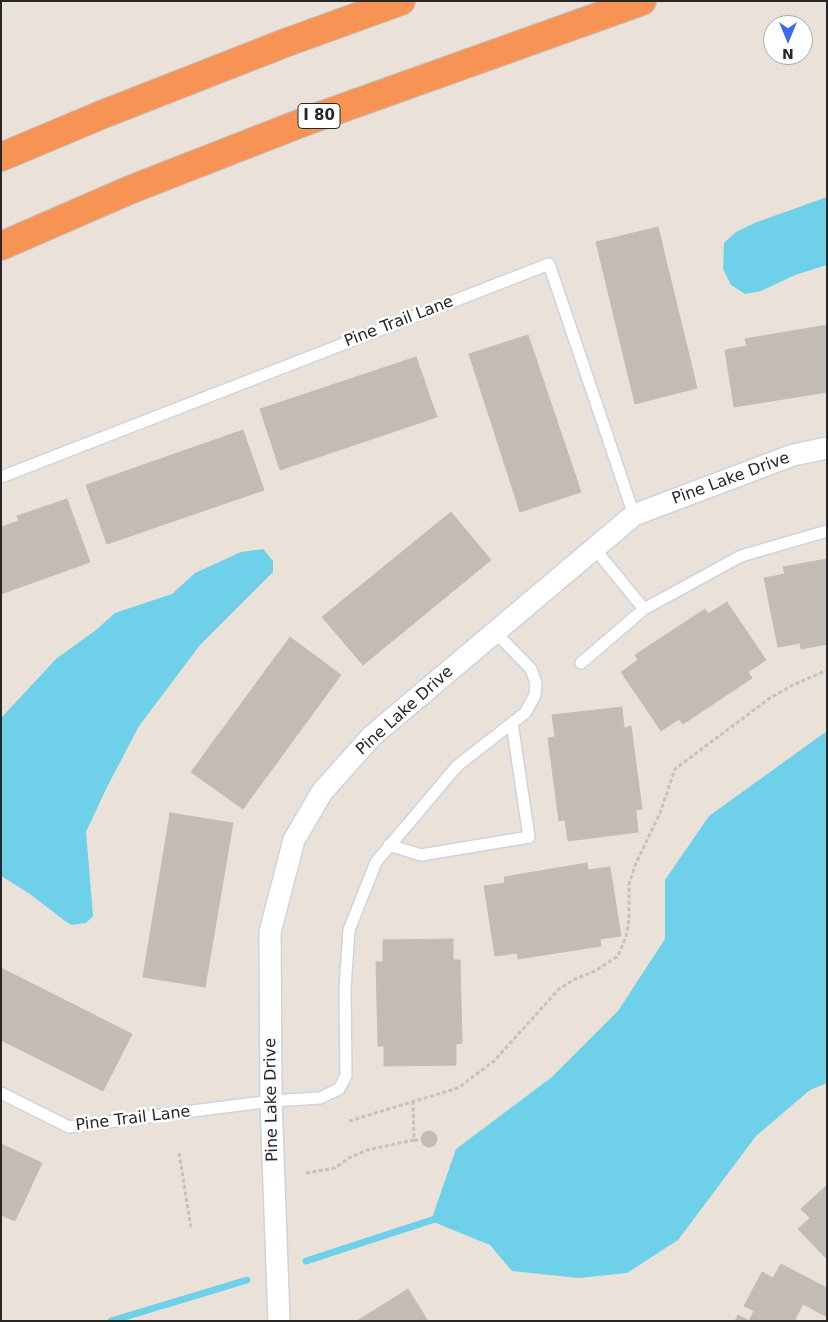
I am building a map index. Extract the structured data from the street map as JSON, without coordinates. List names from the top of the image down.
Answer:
{
  "streets": {
    "highway": ["I 80"],
    "street": ["Pine Lake Drive"],
    "lane": ["Pine Trail Lane"]
  },
  "crossings": [
    ["Pine Trail Lane", "Pine Lake Drive"]
  ],
  "north": "bottom"
}
